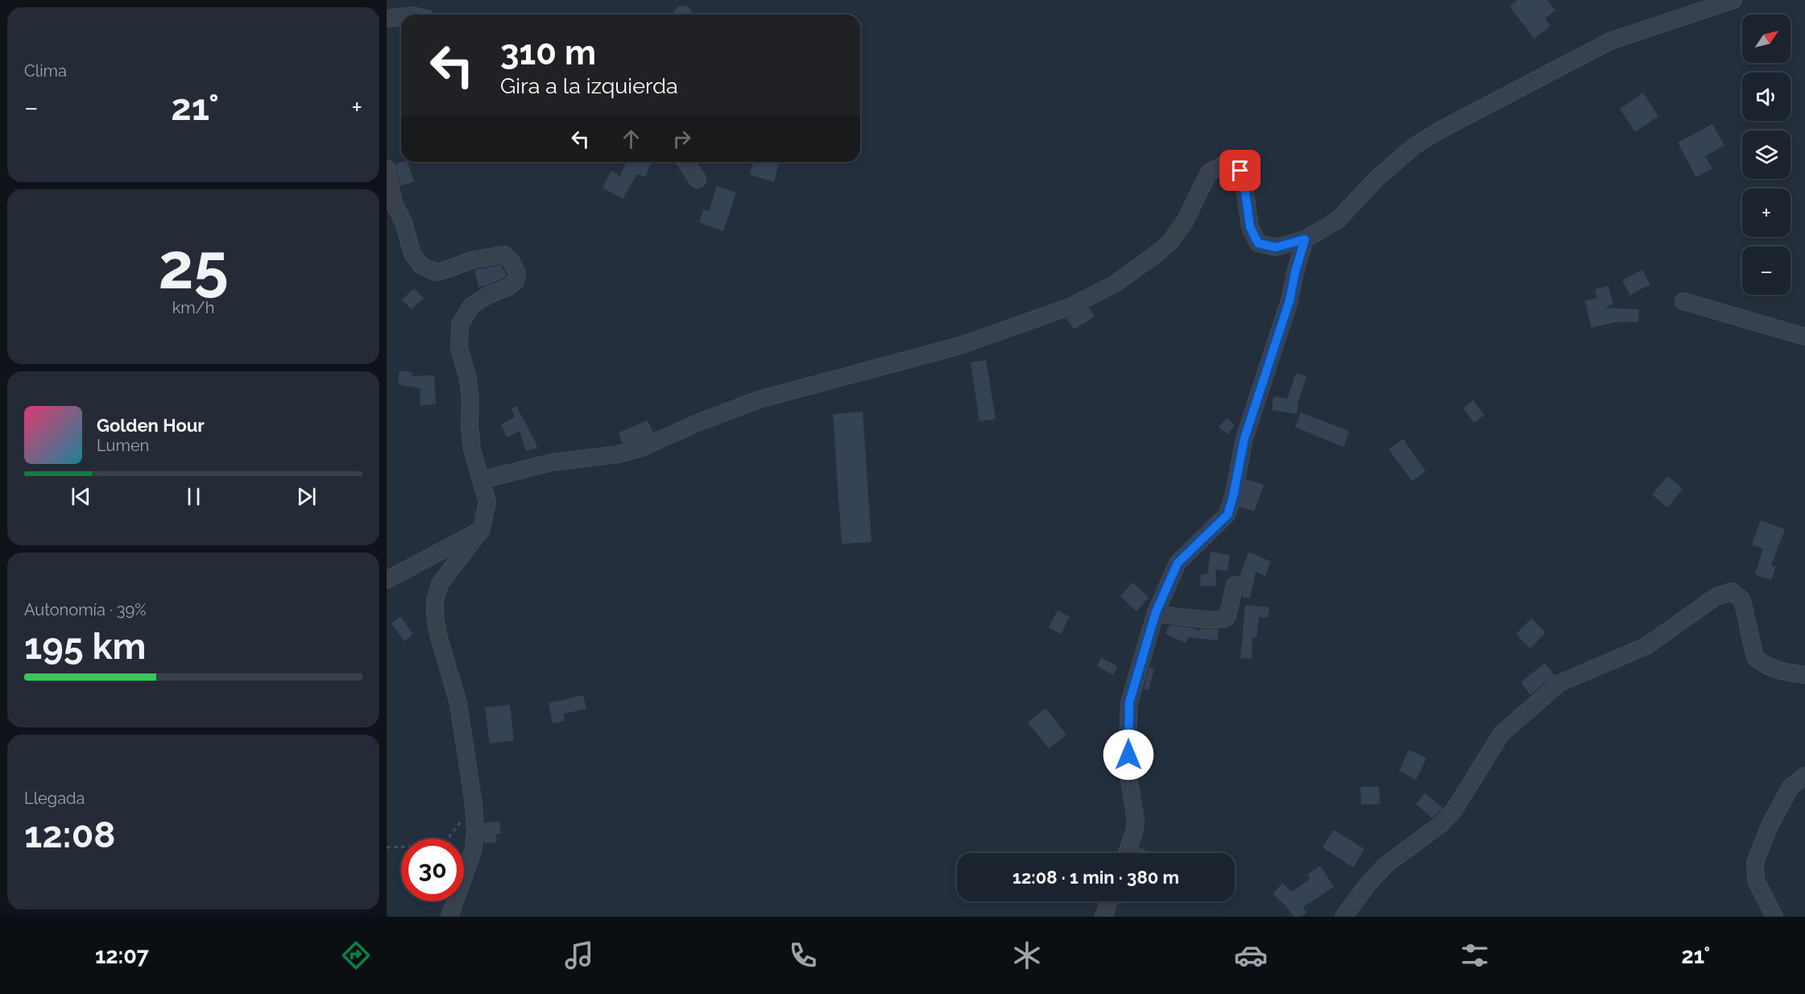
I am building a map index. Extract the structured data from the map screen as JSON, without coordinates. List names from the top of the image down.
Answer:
{
  "north": "top right",
  "page": {
    "tile": [
      "Clima",
      ["25", "km/h"],
      ["Autonomía · 39%", "195 km"],
      ["Llegada", "12:08"]
    ],
    "map_buttons": ["+", "−"],
    "turn": ["310 m", "Gira a la izquierda"],
    "heat": ["−", "21°", "+"],
    "song": ["Golden Hour", "Lumen"],
    "limit": "30",
    "trip": "12:08 · 1 min · 380 m",
    "tabs": ["12:07", "21°"]
  }
}
